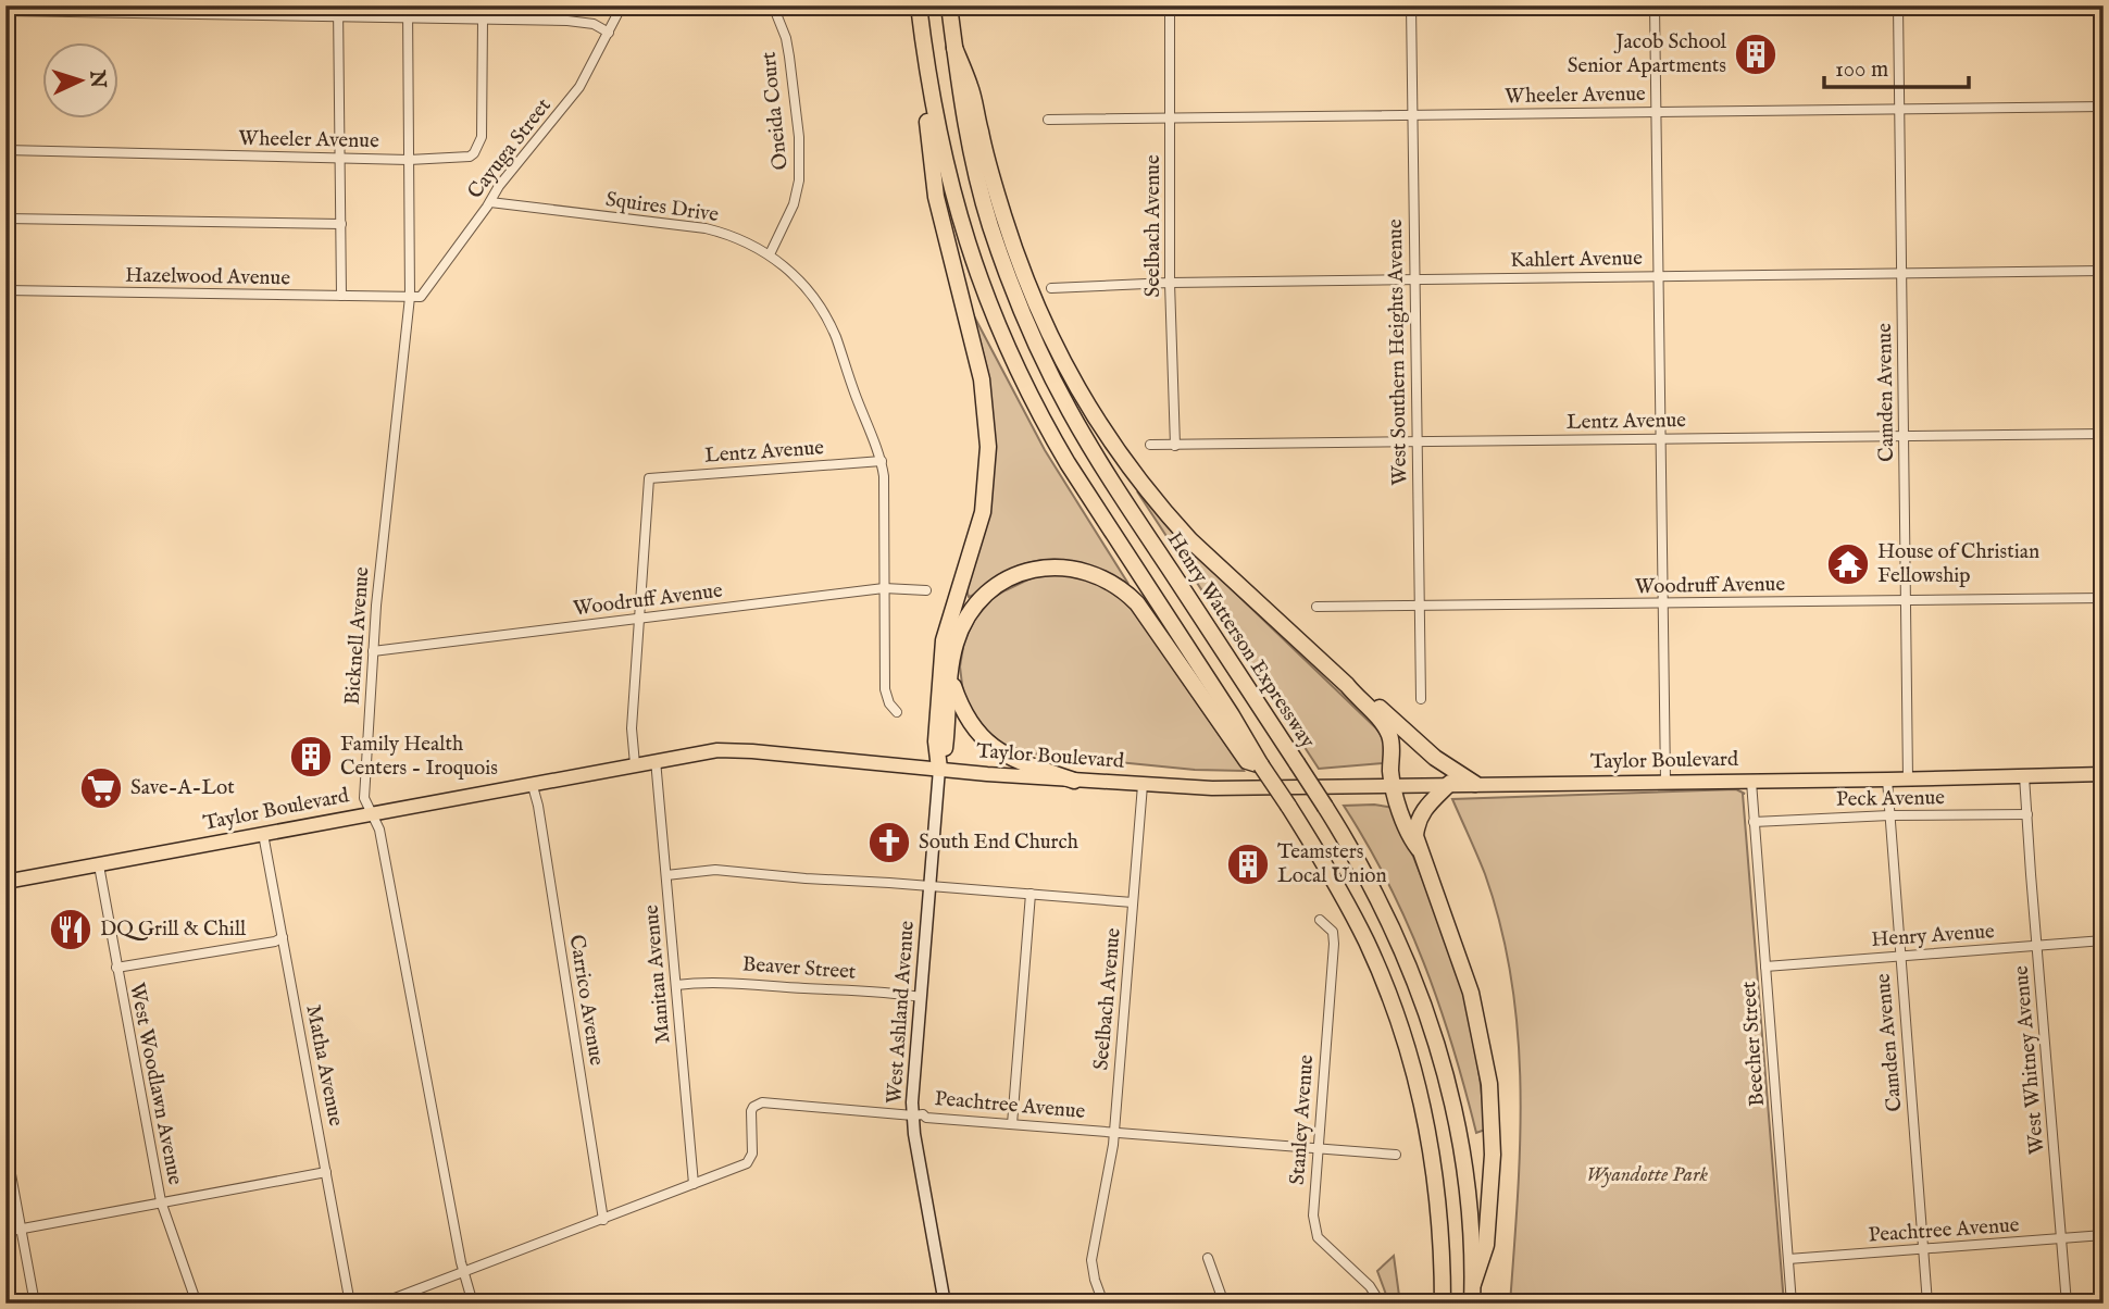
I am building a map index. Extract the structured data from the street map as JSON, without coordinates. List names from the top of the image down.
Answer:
{
  "streets": {
    "highway": ["Henry Watterson Expressway"],
    "main road": ["Taylor Boulevard"],
    "street": [
      "Wheeler Avenue",
      "Oneida Court",
      "Cayuga Street",
      "Squires Drive",
      "Seelbach Avenue",
      "Kahlert Avenue",
      "Hazelwood Avenue",
      "West Southern Heights Avenue",
      "Camden Avenue",
      "Lentz Avenue",
      "Woodruff Avenue",
      "Bicknell Avenue",
      "Peck Avenue",
      "Henry Avenue",
      "Beaver Street",
      "Manitau Avenue",
      "Carrico Avenue",
      "West Ashland Avenue",
      "Beecher Street",
      "West Whitney Avenue",
      "Matha Avenue",
      "West Woodlawn Avenue",
      "Peachtree Avenue",
      "Stanley Avenue"
    ]
  },
  "crossings": [
    ["Wheeler Avenue", "Seelbach Avenue"],
    ["Wheeler Avenue", "West Southern Heights Avenue"],
    ["Wheeler Avenue", "Camden Avenue"],
    ["Wheeler Avenue", "Bicknell Avenue"],
    ["Oneida Court", "Squires Drive"],
    ["Cayuga Street", "Squires Drive"],
    ["Cayuga Street", "Hazelwood Avenue"],
    ["Cayuga Street", "Bicknell Avenue"],
    ["Squires Drive", "Lentz Avenue"],
    ["Seelbach Avenue", "Kahlert Avenue"],
    ["Seelbach Avenue", "Lentz Avenue"],
    ["Seelbach Avenue", "Taylor Boulevard"],
    ["Seelbach Avenue", "Peachtree Avenue"],
    ["Kahlert Avenue", "West Southern Heights Avenue"],
    ["Kahlert Avenue", "Camden Avenue"],
    ["Hazelwood Avenue", "Bicknell Avenue"],
    ["West Southern Heights Avenue", "Lentz Avenue"],
    ["West Southern Heights Avenue", "Woodruff Avenue"],
    ["Camden Avenue", "Lentz Avenue"],
    ["Camden Avenue", "Woodruff Avenue"],
    ["Camden Avenue", "Taylor Boulevard"],
    ["Camden Avenue", "Peck Avenue"],
    ["Camden Avenue", "Henry Avenue"],
    ["Camden Avenue", "Peachtree Avenue"],
    ["Lentz Avenue", "Woodruff Avenue"],
    ["Woodruff Avenue", "Bicknell Avenue"],
    ["Bicknell Avenue", "Taylor Boulevard"],
    ["Bicknell Avenue", "Peachtree Avenue"],
    ["Taylor Boulevard", "Manitau Avenue"],
    ["Taylor Boulevard", "Carrico Avenue"],
    ["Taylor Boulevard", "West Ashland Avenue"],
    ["Taylor Boulevard", "Beecher Street"],
    ["Taylor Boulevard", "West Whitney Avenue"],
    ["Taylor Boulevard", "Matha Avenue"],
    ["Taylor Boulevard", "West Woodlawn Avenue"],
    ["Peck Avenue", "Beecher Street"],
    ["Peck Avenue", "West Whitney Avenue"],
    ["Henry Avenue", "Beecher Street"],
    ["Henry Avenue", "West Whitney Avenue"],
    ["Beaver Street", "Manitau Avenue"],
    ["Beaver Street", "West Ashland Avenue"],
    ["Manitau Avenue", "Peachtree Avenue"],
    ["Carrico Avenue", "Peachtree Avenue"],
    ["West Ashland Avenue", "Peachtree Avenue"],
    ["Beecher Street", "Peachtree Avenue"],
    ["West Whitney Avenue", "Peachtree Avenue"],
    ["Peachtree Avenue", "Stanley Avenue"]
  ],
  "parks": ["Wyandotte Park"],
  "places": {
    "building": ["Jacob School Senior Apartments", "Family Health Centers - Iroquois", "Teamsters Local Union"],
    "temple": ["House of Christian Fellowship"],
    "supermarket": ["Save-A-Lot"],
    "church": ["South End Church"],
    "restaurant": ["DQ Grill & Chill"]
  },
  "scale_bar": "100 m",
  "north": "right"
}
